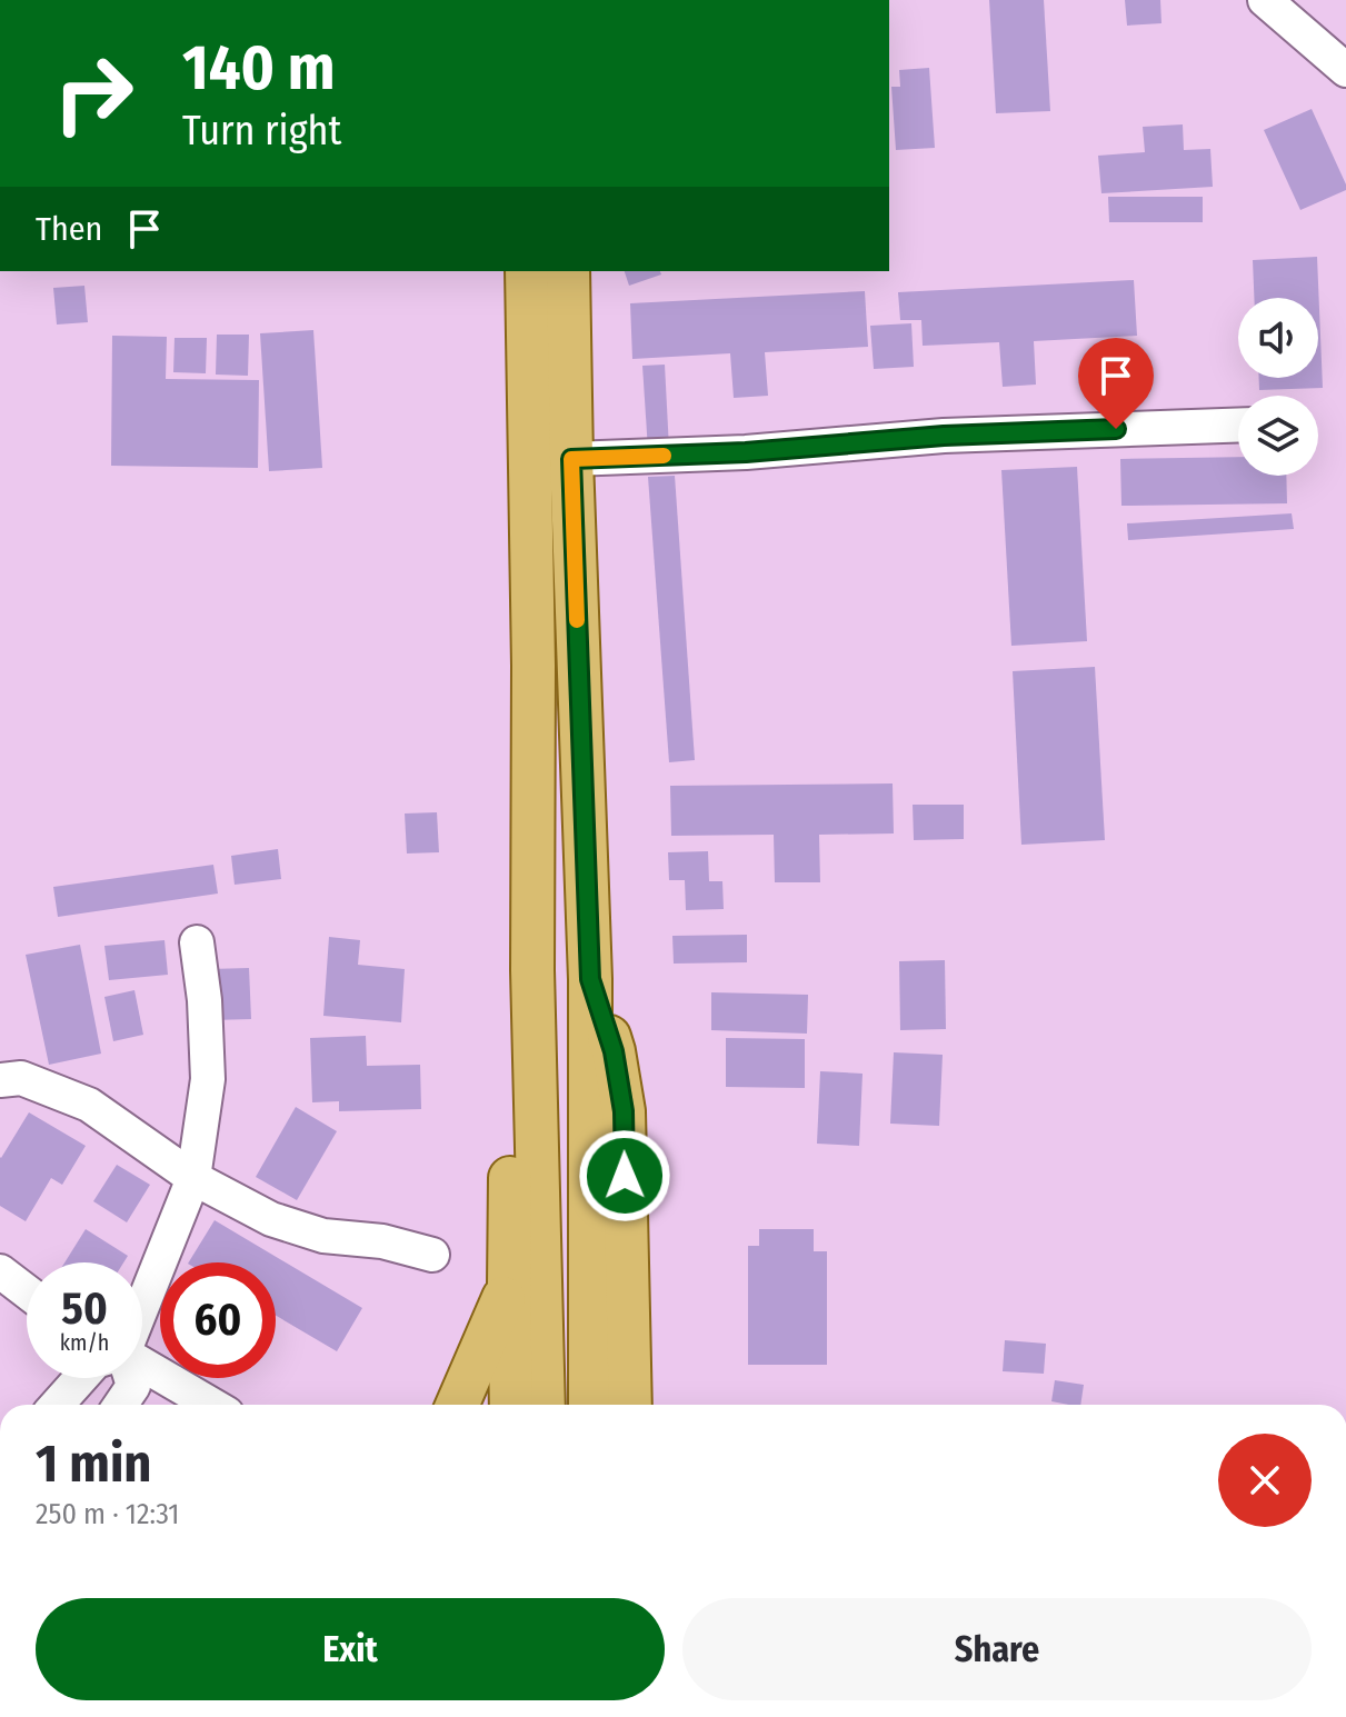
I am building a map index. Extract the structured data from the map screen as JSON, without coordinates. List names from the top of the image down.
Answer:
{
  "page": {
    "turn": ["140 m", "Turn right"],
    "then": "Then",
    "speed": "50 km/h",
    "limit": "60",
    "heading": ["1 min", "250 m · 12:31"],
    "buttons": ["Exit", "Share"]
  }
}
